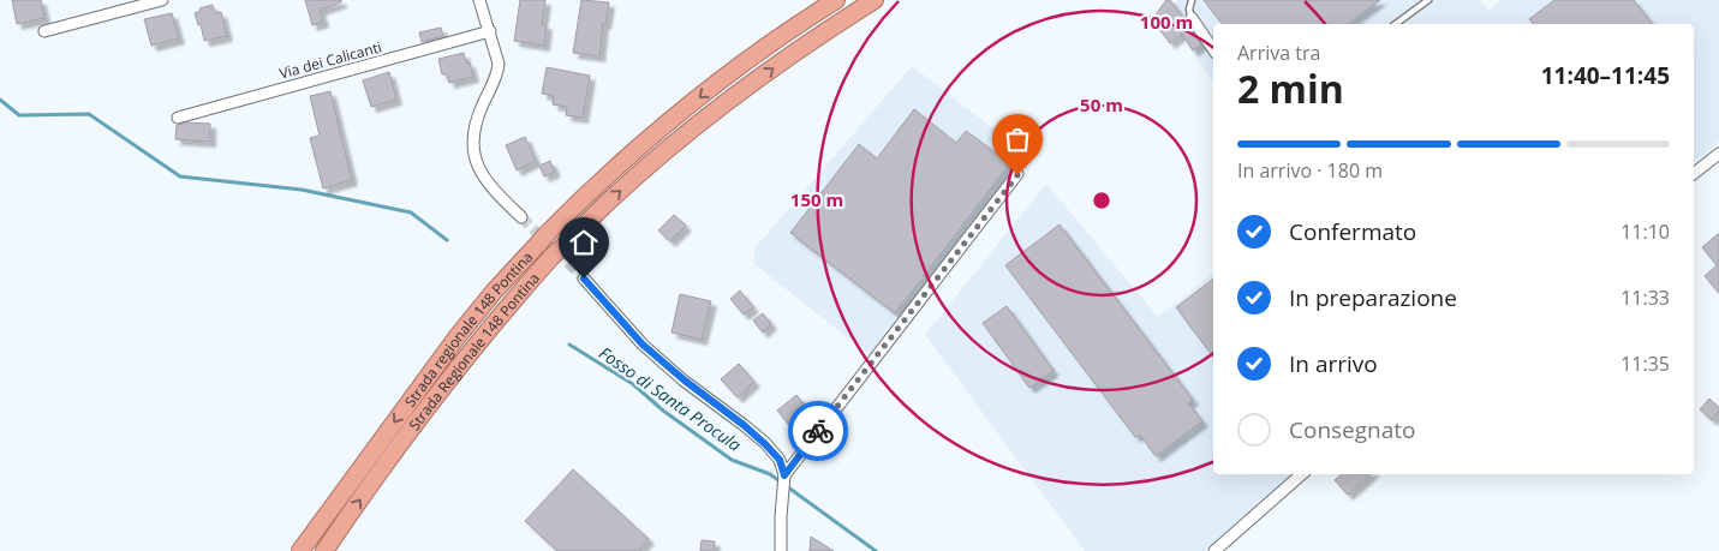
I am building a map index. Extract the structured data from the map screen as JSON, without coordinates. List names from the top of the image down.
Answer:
{
  "streets": {
    "highway": ["Strada regionale 148 Pontina", "Strada Regionale 148 Pontina"],
    "street": ["Via dei Calicanti"]
  },
  "one_way": ["Strada regionale 148 Pontina", "Strada Regionale 148 Pontina"],
  "water": ["Fosso di Santa Procula"],
  "page": {
    "heading": ["2 min", "Arriva tra", "11:40–11:45"],
    "bar": "In arrivo · 180 m",
    "list": [
      ["Confermato", "11:10"],
      ["In preparazione", "11:33"],
      ["In arrivo", "11:35"],
      "Consegnato"
    ]
  },
  "rings": ["100 m", "50 m", "150 m"]
}
